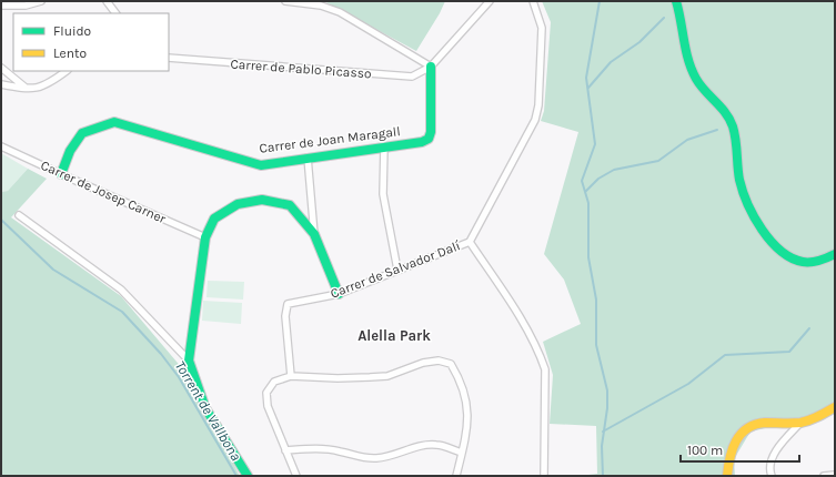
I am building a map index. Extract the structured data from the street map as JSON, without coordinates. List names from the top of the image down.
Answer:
{
  "streets": {
    "street": [
      "Carrer de Pablo Picasso",
      "Carrer de Joan Maragall",
      "Carrer de Josep Carner",
      "Carrer de Salvador Dalí"
    ]
  },
  "crossings": [
    ["Carrer de Pablo Picasso", "Carrer de Joan Maragall"],
    ["Carrer de Joan Maragall", "Carrer de Josep Carner"]
  ],
  "districts": ["Alella Park"],
  "water": ["Torrent de Vallbona"],
  "legend": ["Fluido", "Lento"],
  "scale_bar": "100 m"
}
